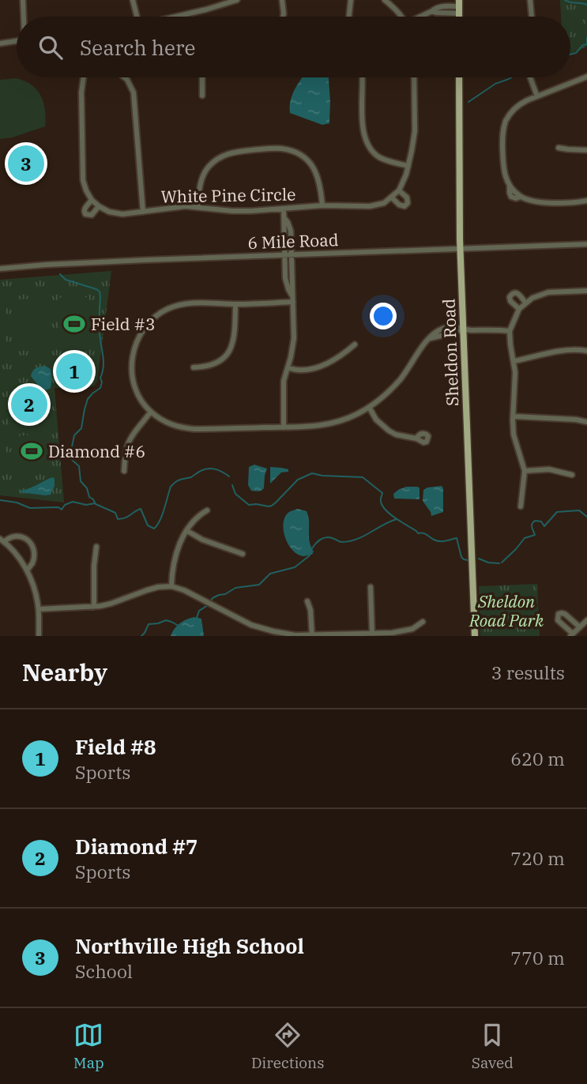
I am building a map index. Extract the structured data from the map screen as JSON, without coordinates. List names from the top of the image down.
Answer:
{
  "streets": {
    "main road": ["Sheldon Road"],
    "street": ["White Pine Circle", "6 Mile Road"]
  },
  "crossings": [
    ["White Pine Circle", "6 Mile Road"],
    ["6 Mile Road", "Sheldon Road"]
  ],
  "parks": ["Sheldon Road Park"],
  "places": {
    "sports": ["Field #3", "Diamond #6"]
  },
  "page": {
    "search": "Search here",
    "pins": ["3", "1", "2"],
    "heading": ["Nearby", "3 results"],
    "list": [
      {
        "mark": "1",
        "name": "Field #8",
        "note": "Sports",
        "value": "620 m"
      },
      {
        "mark": "2",
        "name": "Diamond #7",
        "note": "Sports",
        "value": "720 m"
      },
      {
        "mark": "3",
        "name": "Northville High School",
        "note": "School",
        "value": "770 m"
      }
    ],
    "nav": ["Map", "Directions", "Saved"]
  }
}
